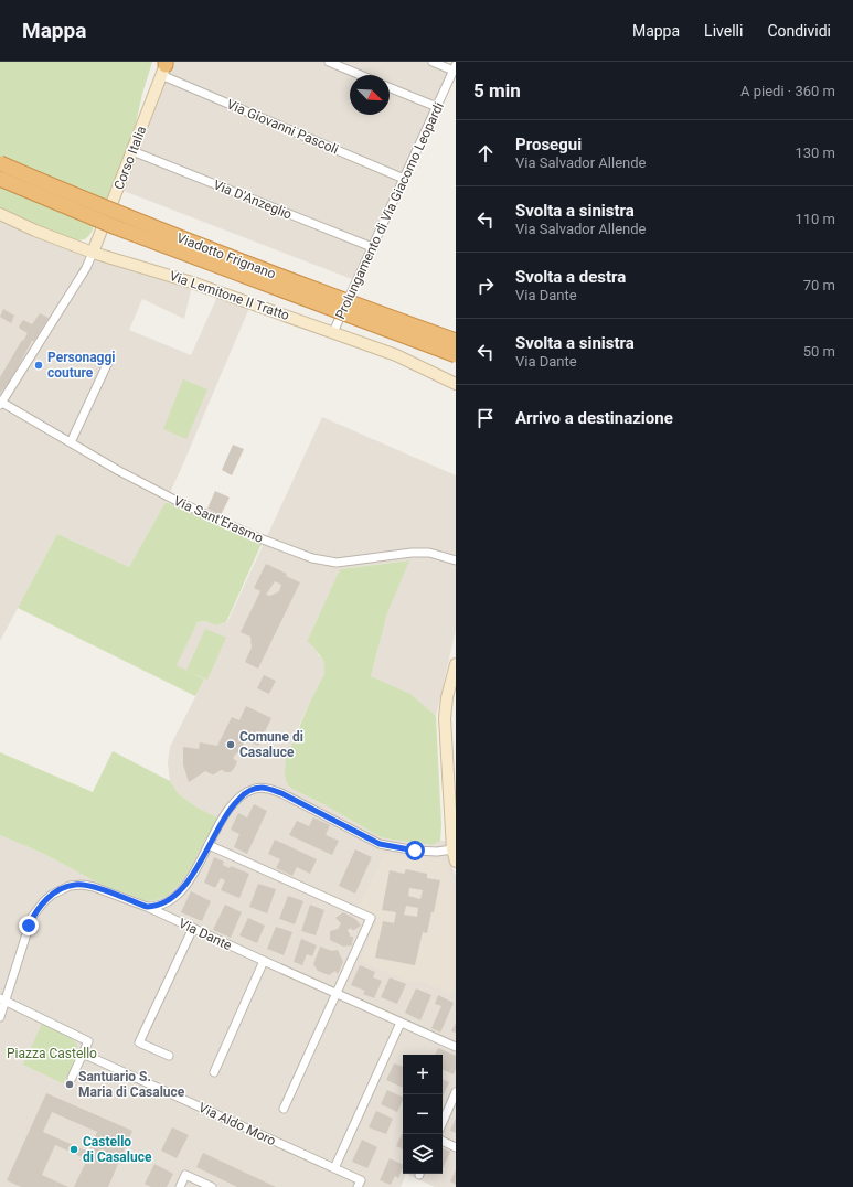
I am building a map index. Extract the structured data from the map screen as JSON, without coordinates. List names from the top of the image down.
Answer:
{
  "streets": {
    "highway": ["Viadotto Frignano"],
    "street": [
      "Via Giovanni Pascoli",
      "Corso Italia",
      "Via D'Anzeglio",
      "Prolungamento di Via Giacomo Leopardi",
      "Via Lemitone II Tratto",
      "Via Sant'Erasmo",
      "Via Dante",
      "Via Aldo Moro"
    ]
  },
  "crossings": [
    ["Via Giovanni Pascoli", "Corso Italia"],
    ["Via Giovanni Pascoli", "Prolungamento di Via Giacomo Leopardi"],
    ["Corso Italia", "Via D'Anzeglio"],
    ["Corso Italia", "Via Lemitone II Tratto"],
    ["Via D'Anzeglio", "Prolungamento di Via Giacomo Leopardi"],
    ["Prolungamento di Via Giacomo Leopardi", "Via Lemitone II Tratto"]
  ],
  "parks": ["Piazza Castello"],
  "places": [
    "Personaggi couture",
    "Comune di Casaluce",
    "Santuario S. Maria di Casaluce",
    "Castello di Casaluce"
  ],
  "north": "bottom right",
  "page": {
    "header": "Mappa",
    "nav": ["Mappa", "Livelli", "Condividi"],
    "heading": ["5 min", "A piedi · 360 m"],
    "list": [
      ["Prosegui", "Via Salvador Allende", "130 m"],
      ["Svolta a sinistra", "Via Salvador Allende", "110 m"],
      ["Svolta a destra", "Via Dante", "70 m"],
      ["Svolta a sinistra", "Via Dante", "50 m"],
      "Arrivo a destinazione"
    ],
    "map_buttons": ["+", "−"]
  }
}
